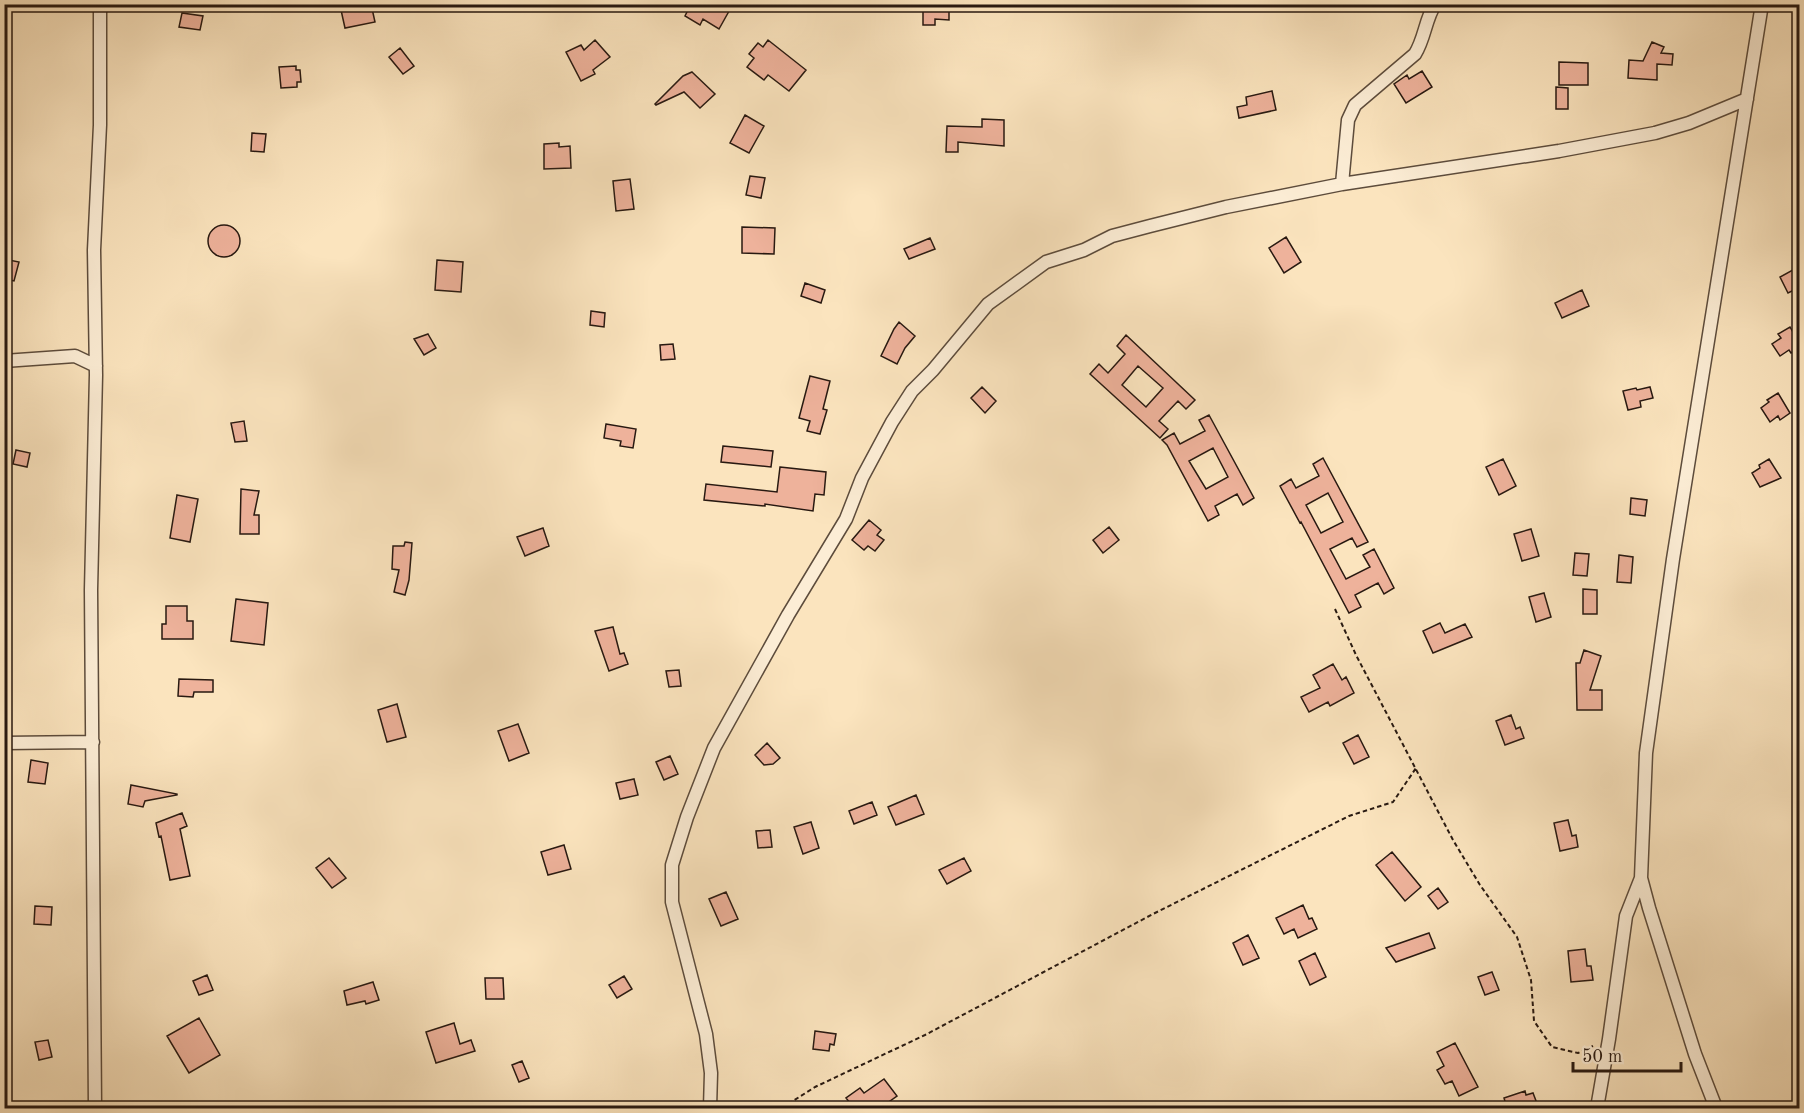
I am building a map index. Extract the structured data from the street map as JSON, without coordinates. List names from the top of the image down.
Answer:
{
  "scale_bar": "50 m"
}
